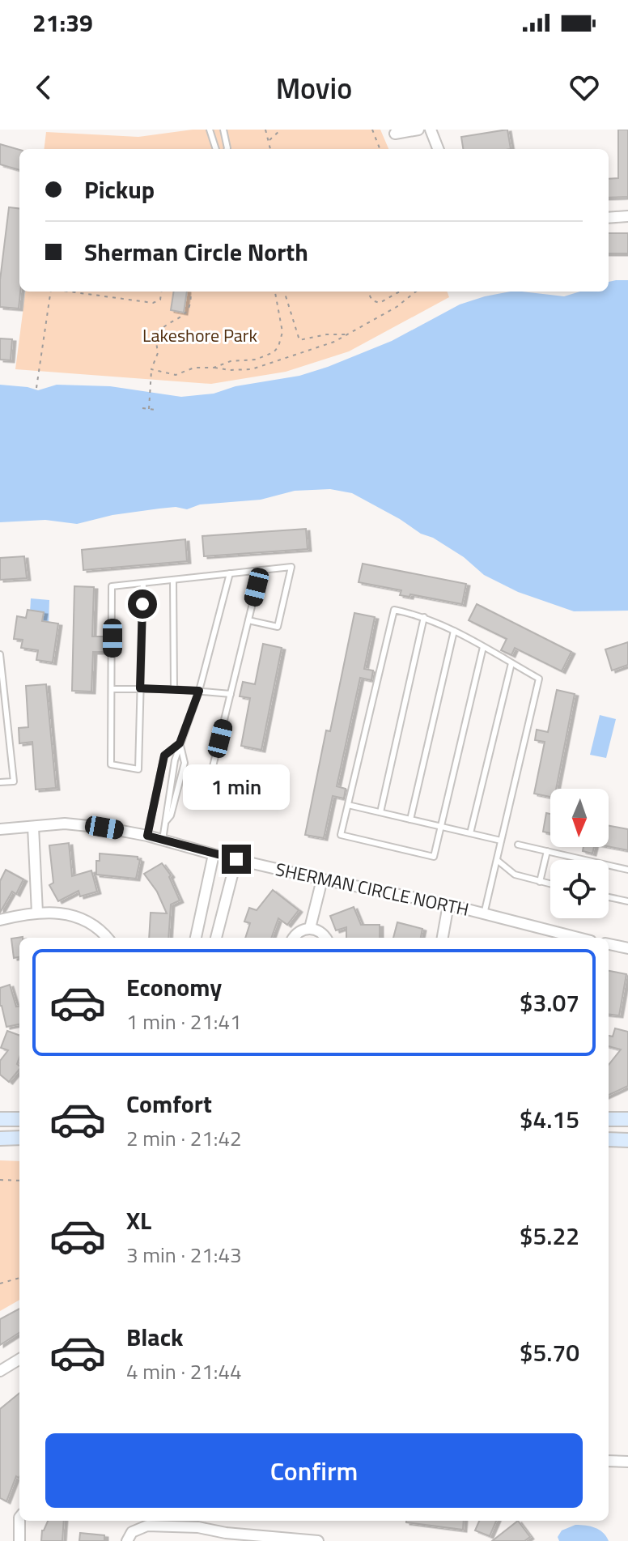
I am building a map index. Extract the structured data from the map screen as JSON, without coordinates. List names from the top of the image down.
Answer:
{
  "streets": {
    "street": ["SHERMAN CIRCLE NORTH"]
  },
  "parks": ["Lakeshore Park"],
  "north": "bottom",
  "page": {
    "status": "21:39",
    "header": "Movio",
    "banner": ["Pickup", "Sherman Circle North"],
    "bubble": "1 min",
    "list": [
      {
        "name": "Economy",
        "note": "1 min · 21:41",
        "value": "$3.07"
      },
      {
        "name": "Comfort",
        "note": "2 min · 21:42",
        "value": "$4.15"
      },
      {
        "name": "XL",
        "note": "3 min · 21:43",
        "value": "$5.22"
      },
      {
        "name": "Black",
        "note": "4 min · 21:44",
        "value": "$5.70"
      }
    ],
    "buttons": "Confirm"
  }
}
